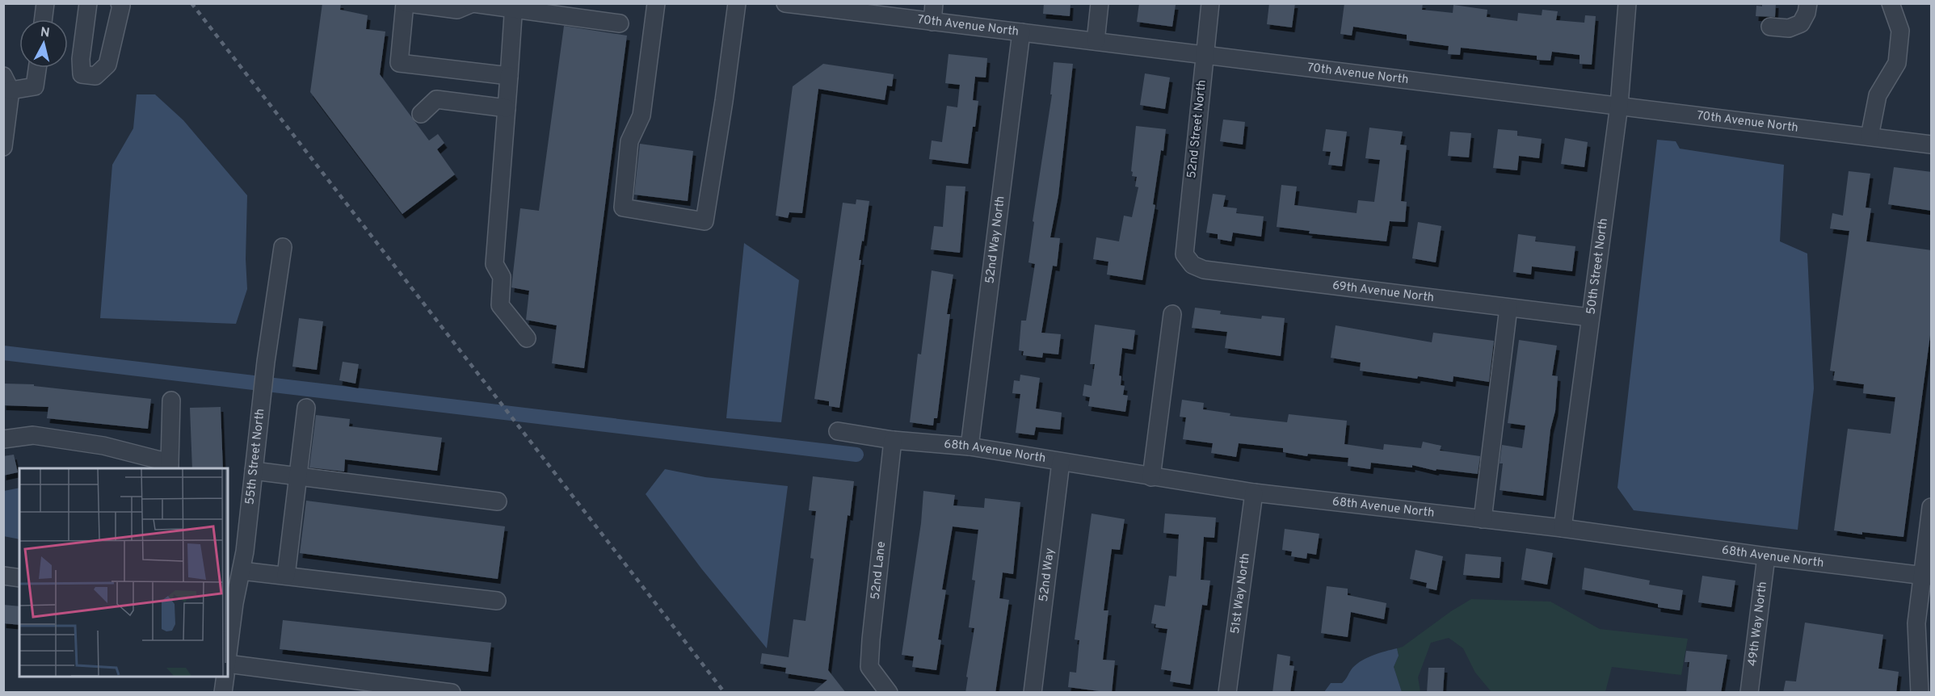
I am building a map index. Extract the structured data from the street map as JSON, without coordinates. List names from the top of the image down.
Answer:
{
  "streets": {
    "street": [
      "70th Avenue North",
      "52nd Street North",
      "52nd Way North",
      "50th Street North",
      "69th Avenue North",
      "68th Avenue North",
      "55th Street North",
      "52nd Lane",
      "52nd Way",
      "51st Way North",
      "49th Way North"
    ]
  },
  "crossings": [
    ["70th Avenue North", "52nd Street North"],
    ["70th Avenue North", "52nd Way North"],
    ["70th Avenue North", "50th Street North"],
    ["52nd Street North", "69th Avenue North"],
    ["52nd Way North", "68th Avenue North"],
    ["50th Street North", "69th Avenue North"],
    ["50th Street North", "68th Avenue North"],
    ["68th Avenue North", "52nd Lane"],
    ["68th Avenue North", "52nd Way"],
    ["68th Avenue North", "51st Way North"],
    ["68th Avenue North", "49th Way North"]
  ],
  "north": "top"
}
